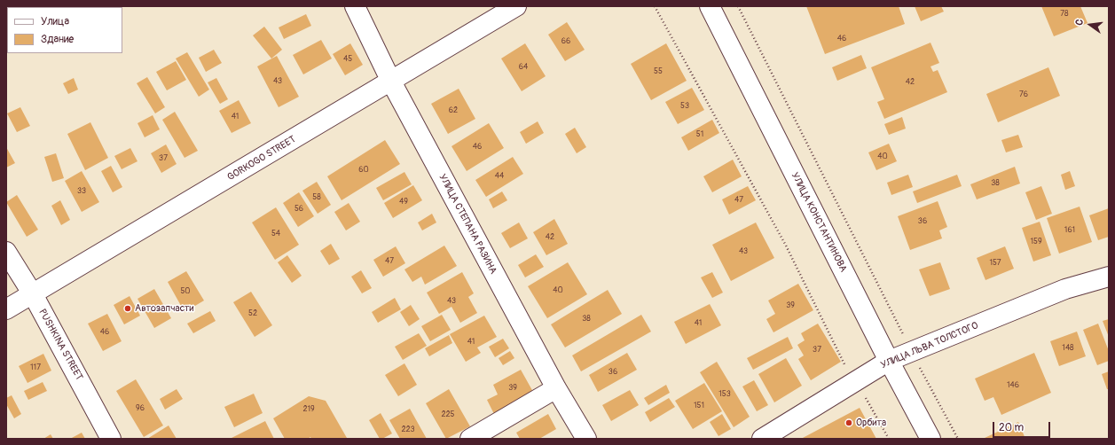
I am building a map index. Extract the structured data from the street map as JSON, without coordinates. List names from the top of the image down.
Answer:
{
  "streets": {
    "street": [
      "GORKOGO STREET",
      "УЛИЦА КОНСТАНТИНОВА",
      "УЛИЦА СТЕПАНА РАЗИНА",
      "PUSHKINA STREET",
      "УЛИЦА ЛЬВА ТОЛСТОГО"
    ]
  },
  "crossings": [
    ["GORKOGO STREET", "УЛИЦА СТЕПАНА РАЗИНА"],
    ["GORKOGO STREET", "PUSHKINA STREET"],
    ["УЛИЦА КОНСТАНТИНОВА", "УЛИЦА ЛЬВА ТОЛСТОГО"]
  ],
  "places": ["Автозапчасти", "Орбита"],
  "house_numbers": [
    "78",
    "46",
    "66",
    "45",
    "64",
    "55",
    "43",
    "42",
    "76",
    "53",
    "62",
    "41",
    "51",
    "46",
    "40",
    "37",
    "60",
    "44",
    "38",
    "33",
    "58",
    "47",
    "49",
    "56",
    "36",
    "161",
    "54",
    "42",
    "159",
    "43",
    "47",
    "157",
    "40",
    "50",
    "43",
    "39",
    "52",
    "38",
    "41",
    "46",
    "41",
    "148",
    "37",
    "117",
    "36",
    "146",
    "39",
    "153",
    "151",
    "96",
    "219",
    "225",
    "223"
  ],
  "legend": ["Улица", "Здание"],
  "scale_bar": "20 m",
  "north": "left"
}
